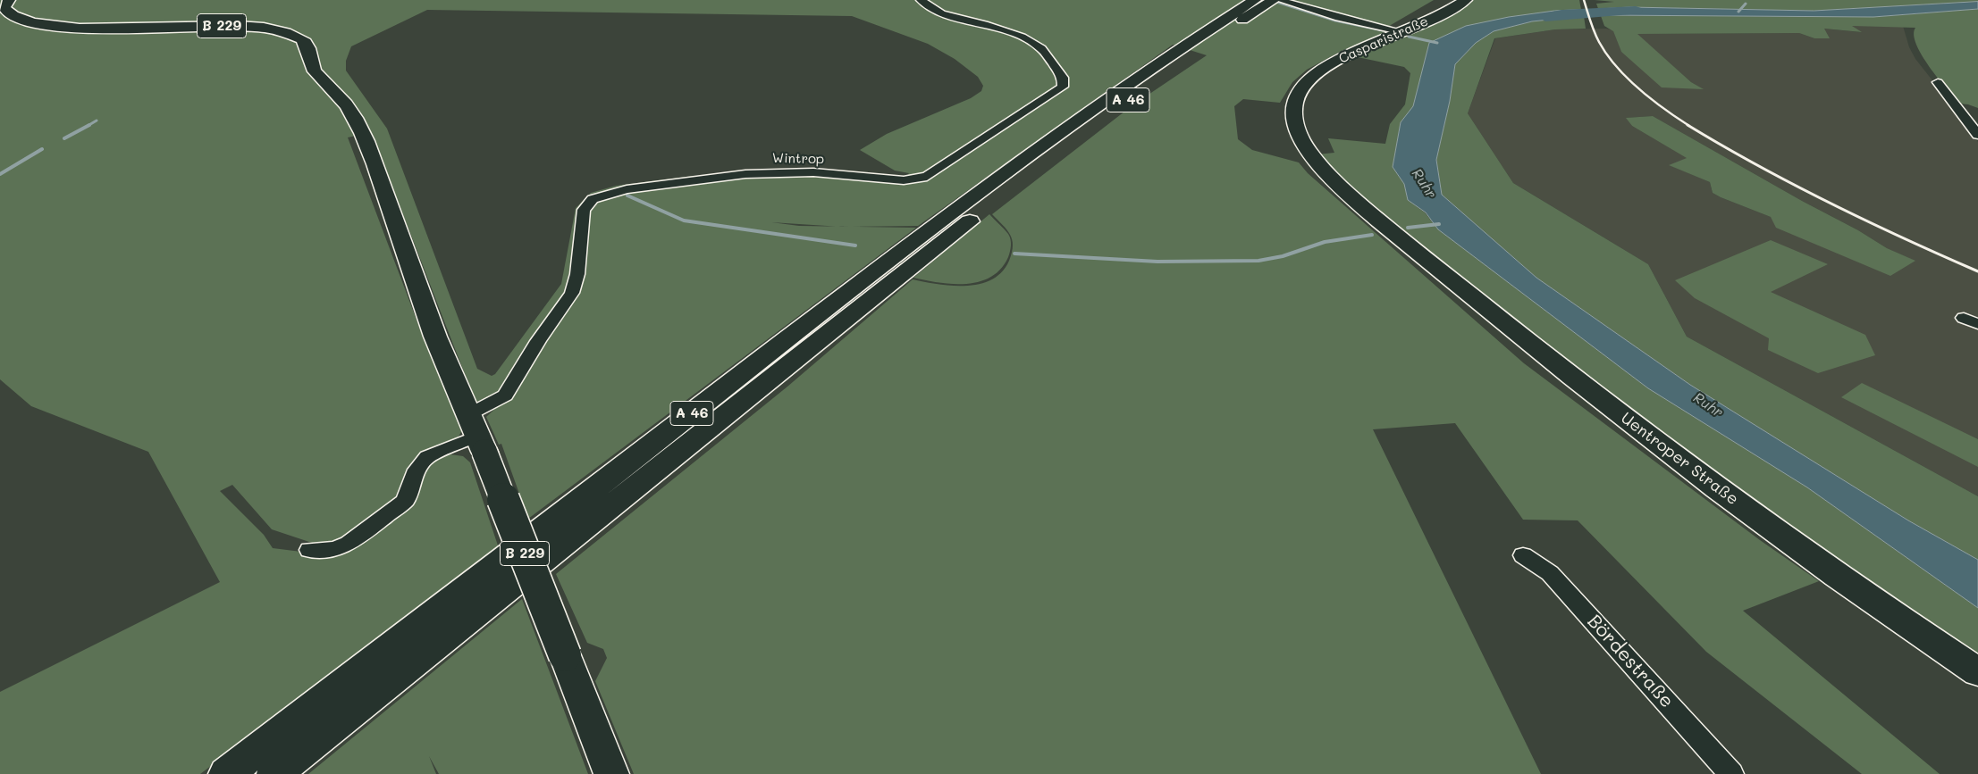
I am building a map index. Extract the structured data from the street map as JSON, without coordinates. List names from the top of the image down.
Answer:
{
  "streets": {
    "main road": [
      "B 229",
      "Casparistraße",
      "A 46",
      "Uentroper Straße"
    ],
    "street": ["Wintrop", "Bördestraße"]
  },
  "crossings": [
    ["B 229", "Wintrop"],
    ["Casparistraße", "Uentroper Straße"]
  ],
  "water": ["Ruhr"]
}
